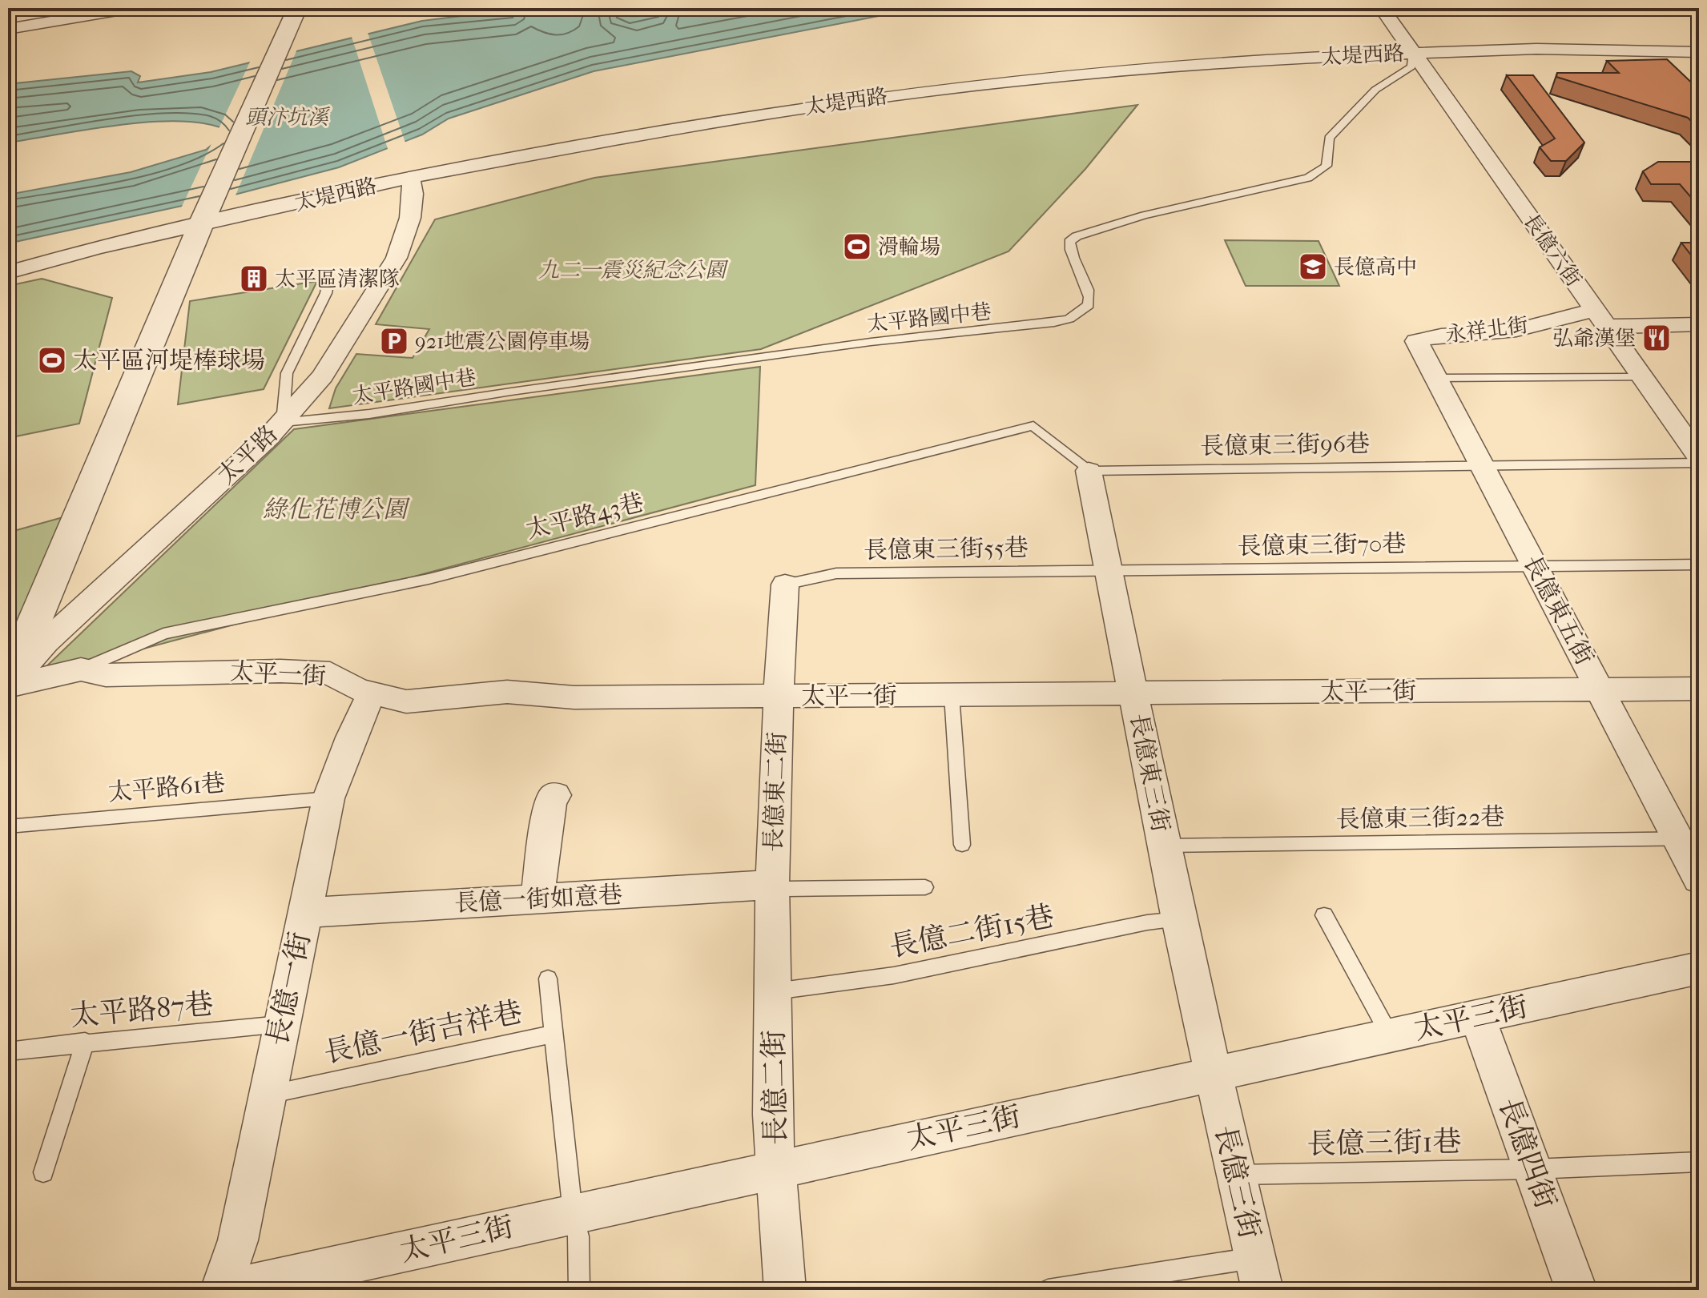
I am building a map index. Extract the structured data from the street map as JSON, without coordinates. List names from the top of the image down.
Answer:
{
  "streets": {
    "street": [
      "太堤西路",
      "長億六街",
      "永祥北街",
      "太平路",
      "長億東五街",
      "太平一街",
      "長億東三街",
      "長億東二街",
      "長億一街如意巷",
      "長億一街",
      "太平三街",
      "長億二街",
      "長億四街",
      "長億三街"
    ],
    "lane": [
      "太平路國中巷",
      "長億東三街96巷",
      "太平路43巷",
      "長億東三街70巷",
      "長億東三街55巷",
      "太平路61巷",
      "長億東三街22巷",
      "長億二街15巷",
      "太平路87巷",
      "長億一街吉祥巷",
      "長億三街1巷"
    ]
  },
  "crossings": [
    ["太堤西路", "長億六街"],
    ["太堤西路", "太平路國中巷"],
    ["太堤西路", "太平路"],
    ["長億六街", "太平路國中巷"],
    ["長億六街", "永祥北街"],
    ["太平路國中巷", "太平路"],
    ["永祥北街", "長億東五街"],
    ["長億東三街96巷", "太平路43巷"],
    ["長億東三街96巷", "長億東五街"],
    ["長億東三街96巷", "長億東三街"],
    ["太平路", "太平一街"],
    ["太平路43巷", "太平一街"],
    ["太平路43巷", "長億東三街"],
    ["長億東三街70巷", "長億東三街55巷"],
    ["長億東三街70巷", "長億東五街"],
    ["長億東三街70巷", "長億東三街"],
    ["長億東三街55巷", "長億東三街"],
    ["長億東三街55巷", "長億東二街"],
    ["長億東五街", "太平一街"],
    ["長億東五街", "長億東三街22巷"],
    ["太平一街", "長億東三街"],
    ["太平一街", "長億東二街"],
    ["太平一街", "長億一街"],
    ["長億東三街", "長億東三街22巷"],
    ["長億東三街", "長億二街15巷"],
    ["長億東三街", "太平三街"],
    ["長億東三街", "長億三街"],
    ["太平路61巷", "長億一街"],
    ["長億東二街", "長億一街如意巷"],
    ["長億東二街", "長億二街"],
    ["長億一街如意巷", "長億一街"],
    ["長億一街如意巷", "長億二街"],
    ["長億二街15巷", "長億二街"],
    ["長億一街", "太平路87巷"],
    ["長億一街", "長億一街吉祥巷"],
    ["太平三街", "長億一街吉祥巷"],
    ["太平三街", "長億二街"],
    ["太平三街", "長億四街"],
    ["太平三街", "長億三街"],
    ["長億三街1巷", "長億四街"],
    ["長億三街1巷", "長億三街"]
  ],
  "water": ["頭汴坑溪"],
  "parks": ["九二一震災紀念公園", "綠化花博公園"],
  "places": {
    "sports": ["滑輪場", "太平區河堤棒球場"],
    "school or university": ["長億高中"],
    "building": ["太平區清潔隊"],
    "restaurant": ["弘爺漢堡"],
    "parking": ["921地震公園停車場"]
  }
}
